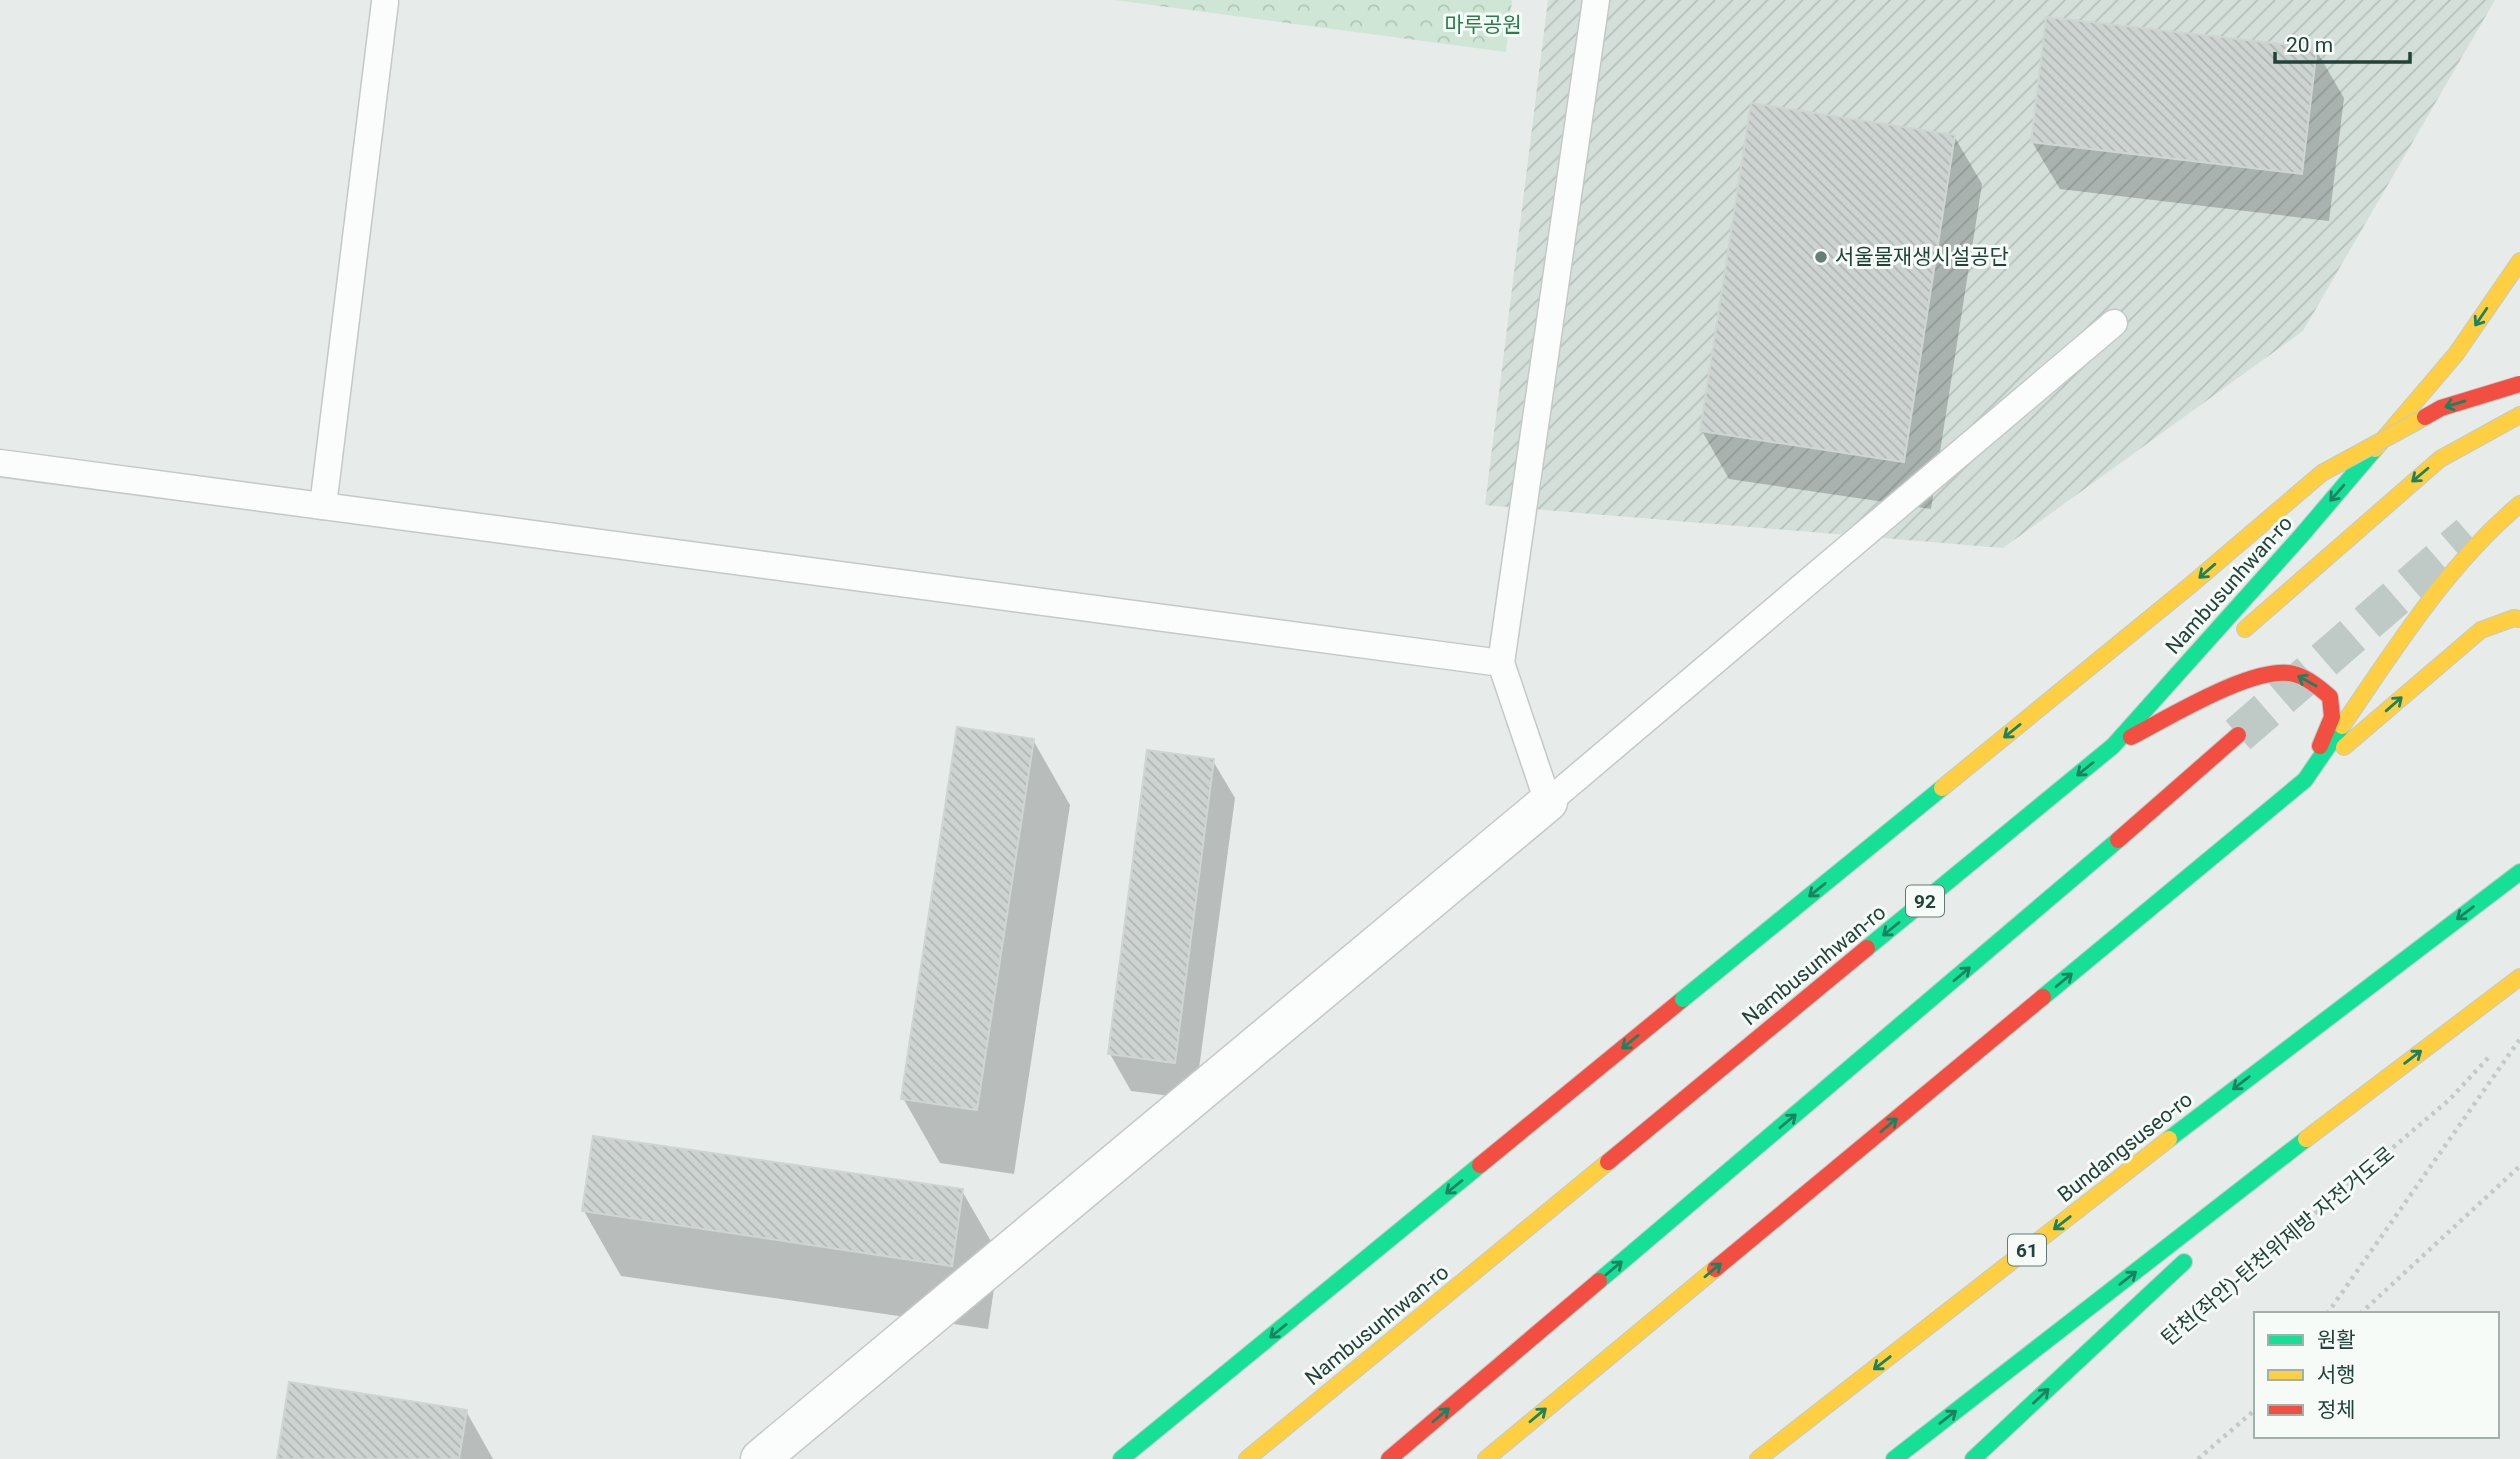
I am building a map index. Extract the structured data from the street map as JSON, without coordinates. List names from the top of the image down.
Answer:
{
  "streets": {
    "main road": [
      "Nambusunhwan-ro",
      "92",
      "Bundangsuseo-ro",
      "61"
    ],
    "path": ["탄천(좌안)-탄천위제방 자전거도로"]
  },
  "parks": ["마루공원"],
  "places": ["서울물재생시설공단"],
  "legend": ["원활", "서행", "정체"],
  "scale_bar": "20 m"
}
